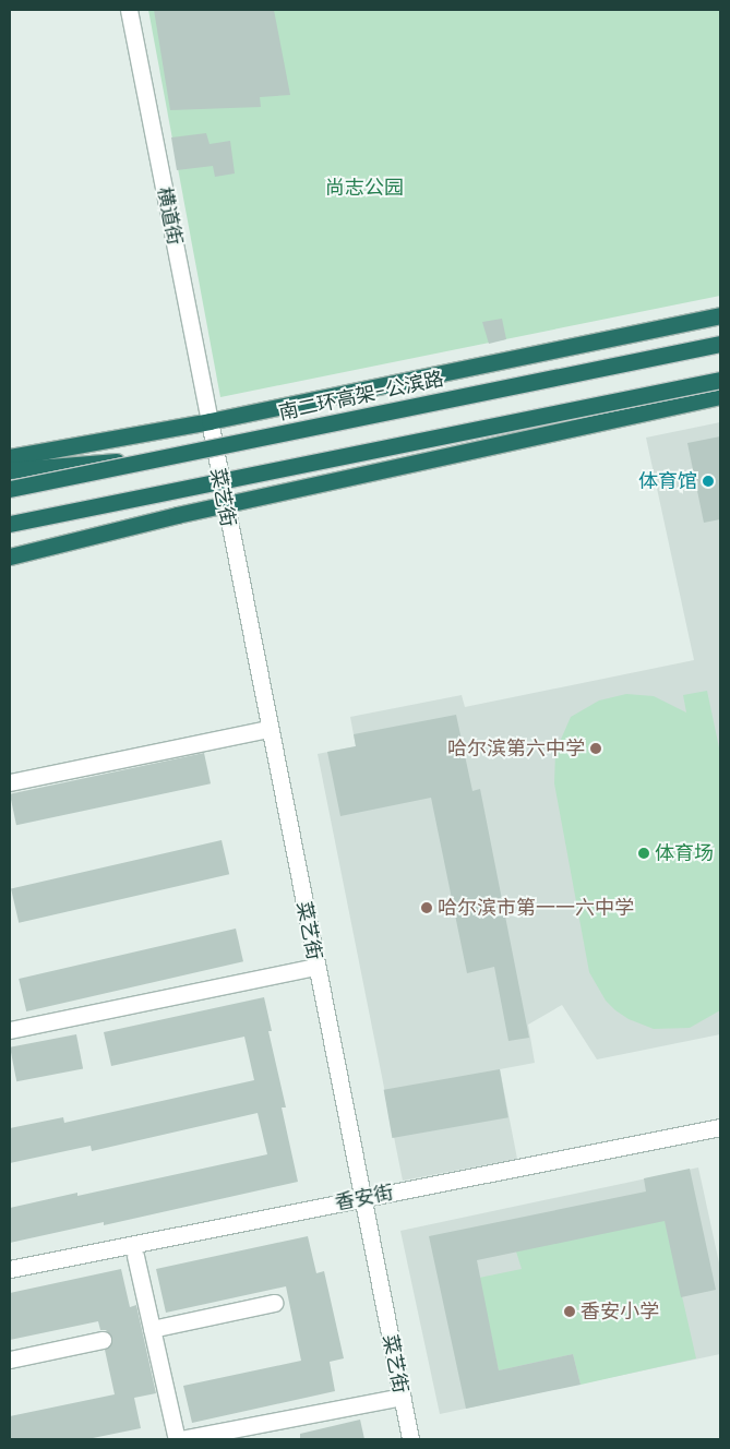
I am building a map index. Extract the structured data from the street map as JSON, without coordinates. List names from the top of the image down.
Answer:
{
  "streets": {
    "highway": ["南二环高架-公滨路"],
    "street": ["横道街", "菜艺街", "香安街"]
  },
  "crossings": [
    ["横道街", "菜艺街"],
    ["菜艺街", "香安街"]
  ],
  "parks": ["尚志公园"],
  "places": [
    "体育馆",
    "哈尔滨第六中学",
    "体育场",
    "哈尔滨市第一一六中学",
    "香安小学"
  ]
}
